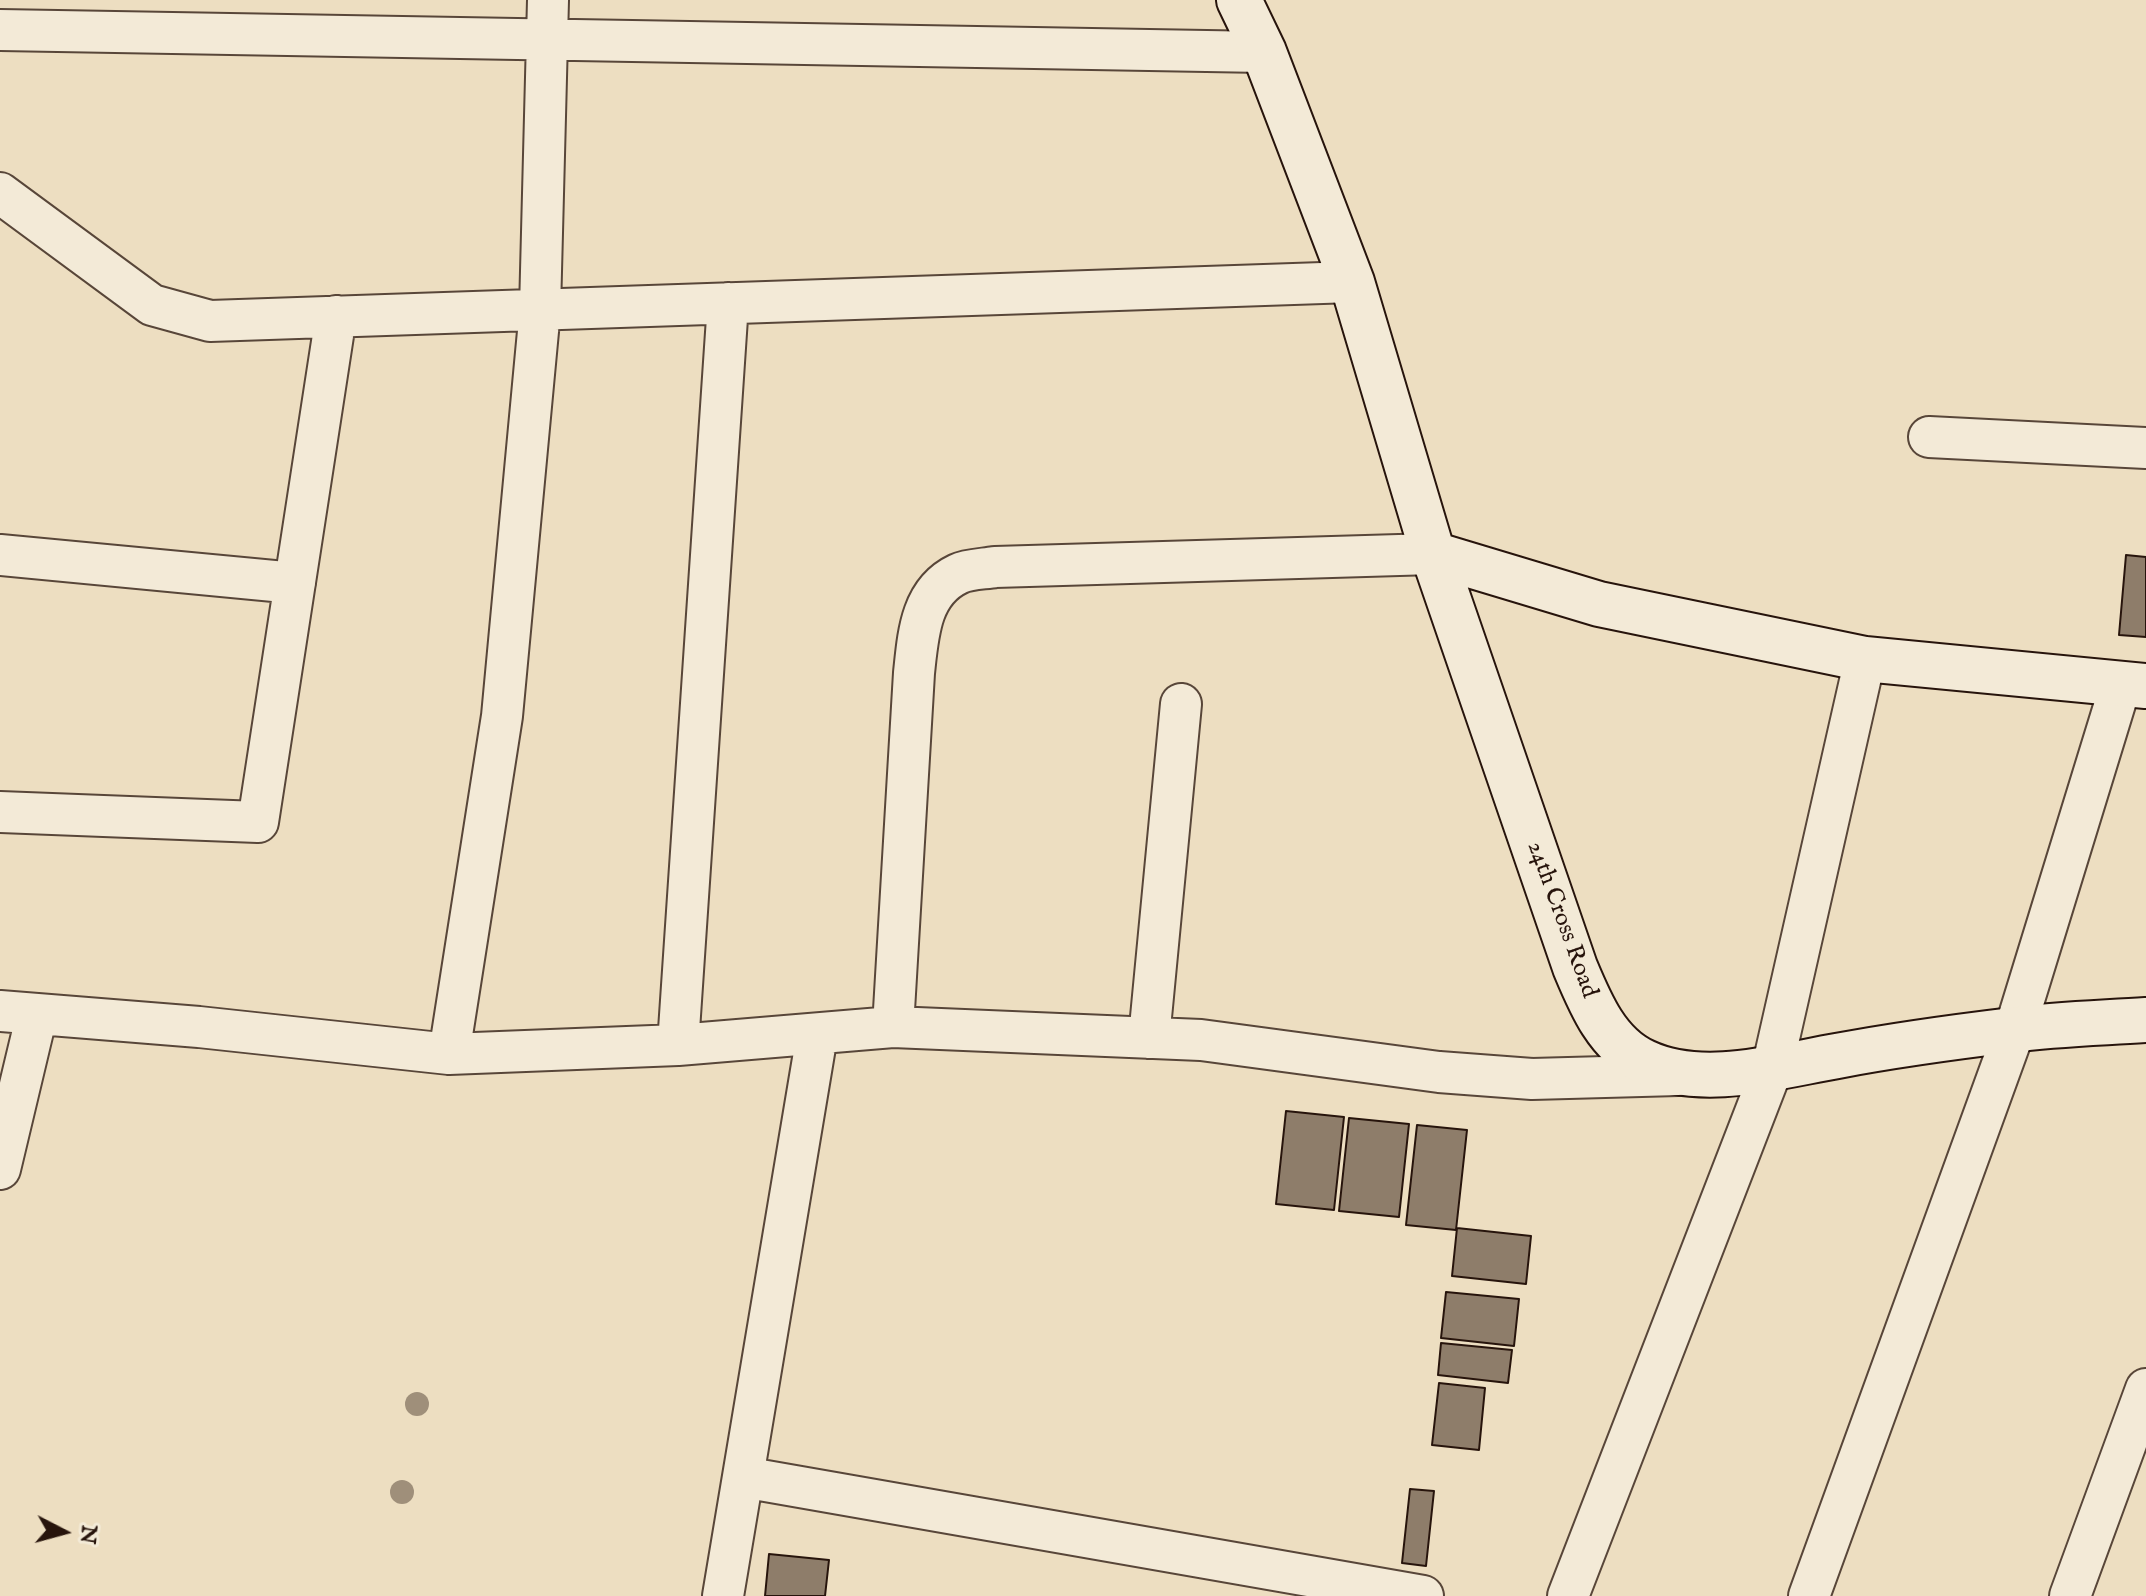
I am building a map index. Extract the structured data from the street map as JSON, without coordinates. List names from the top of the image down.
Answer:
{
  "streets": {
    "street": ["24th Cross Road"]
  },
  "north": "right"
}
